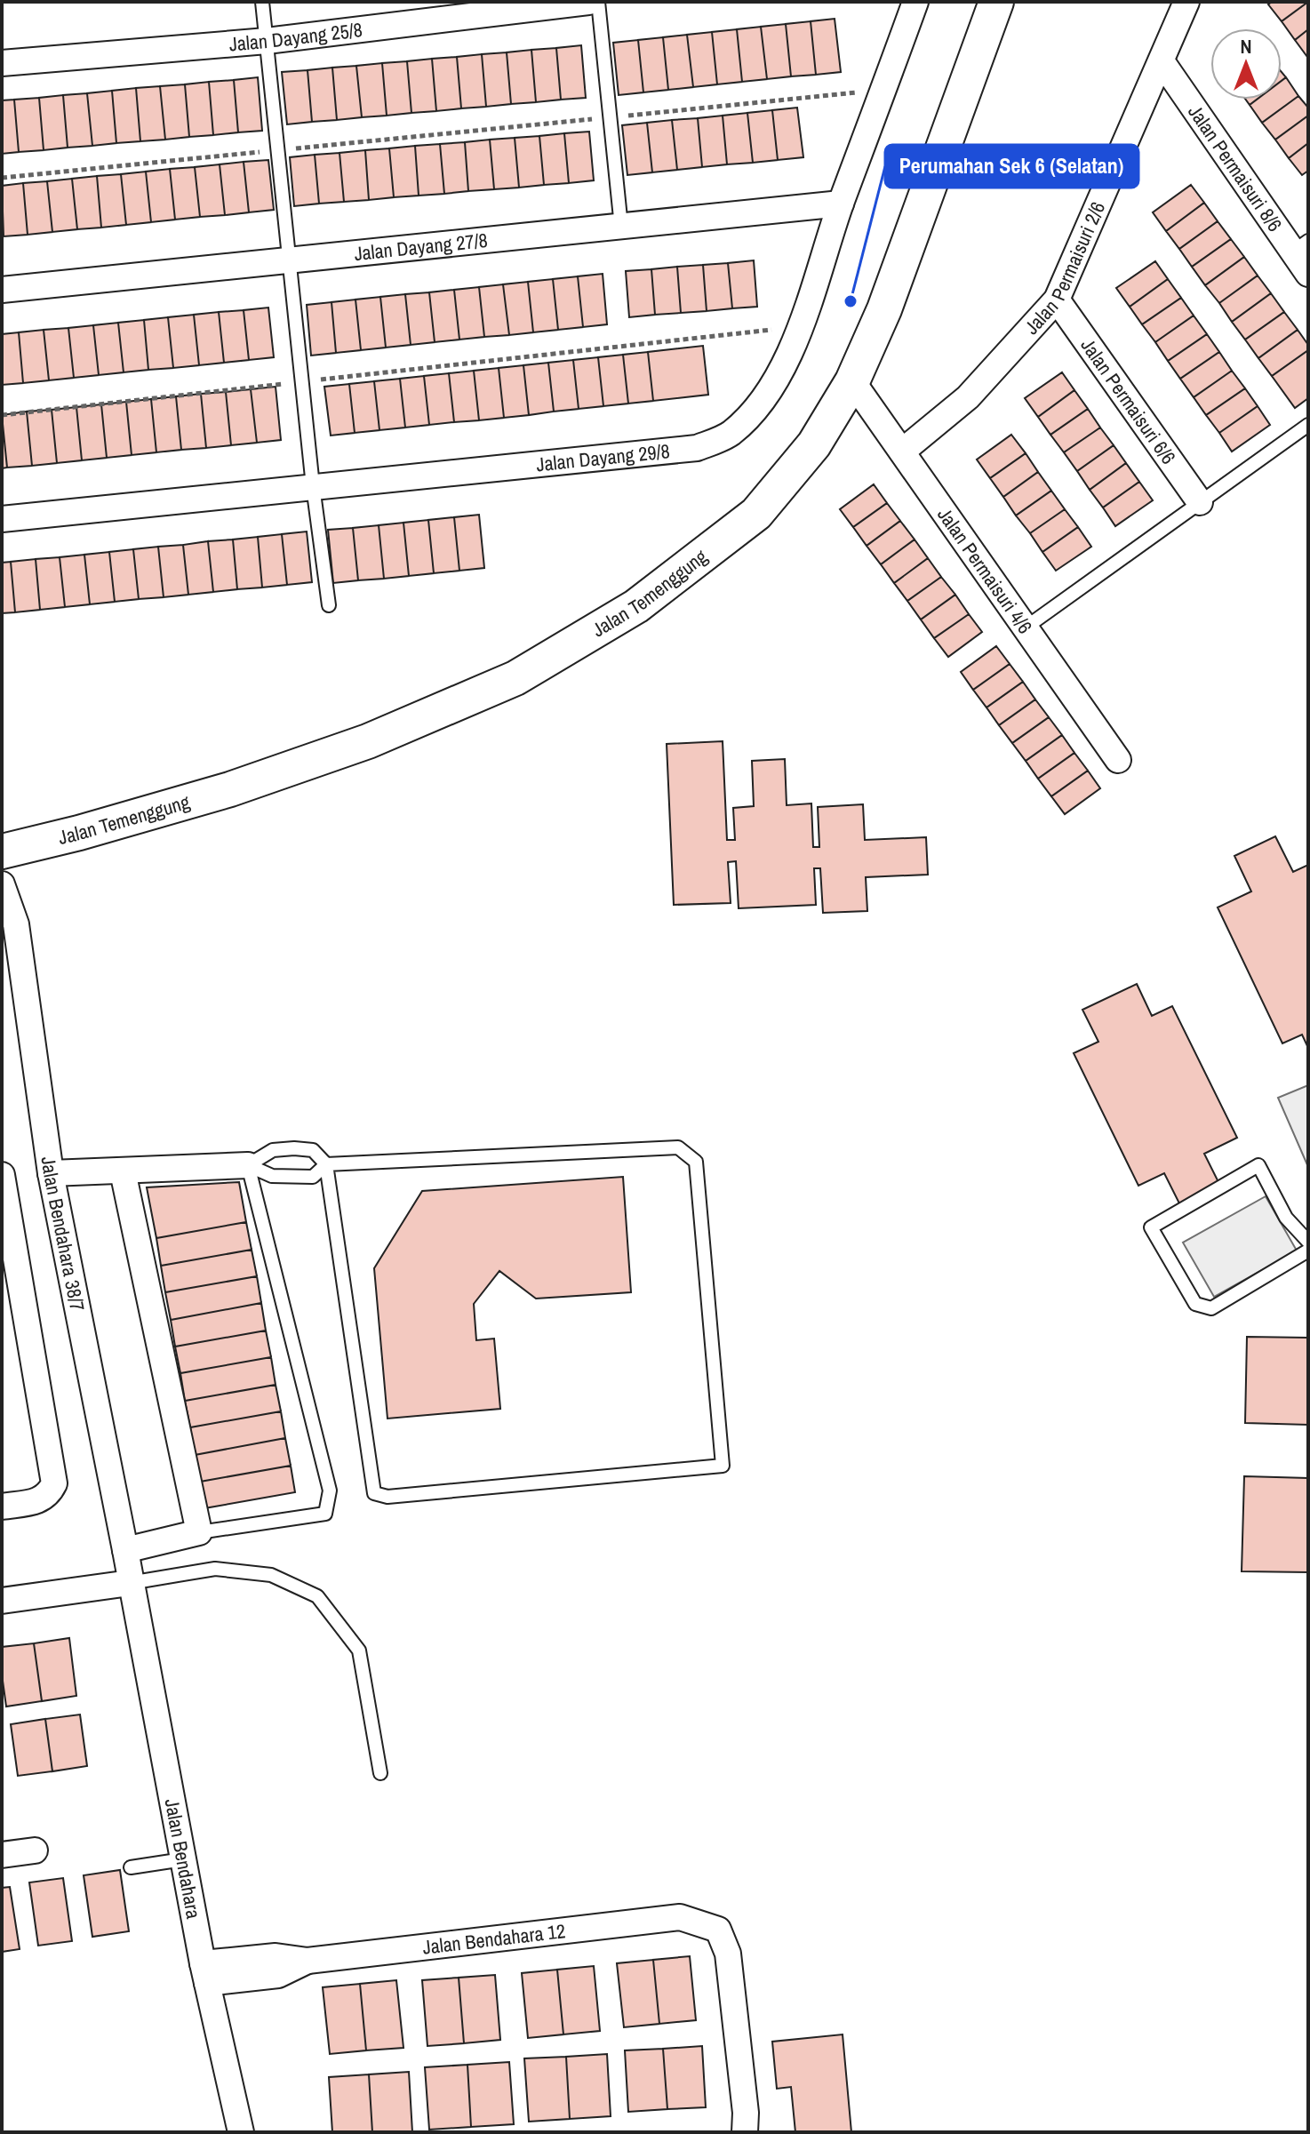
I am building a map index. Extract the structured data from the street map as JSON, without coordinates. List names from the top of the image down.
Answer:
{
  "streets": {
    "street": [
      "Jalan Dayang 25/8",
      "Jalan Permaisuri 8/6",
      "Jalan Dayang 27/8",
      "Jalan Permaisuri 2/6",
      "Jalan Permaisuri 6/6",
      "Jalan Dayang 29/8",
      "Jalan Permaisuri 4/6",
      "Jalan Temenggung",
      "Jalan Bendahara 38/7",
      "Jalan Bendahara",
      "Jalan Bendahara 12"
    ]
  },
  "crossings": [
    ["Jalan Permaisuri 8/6", "Jalan Permaisuri 2/6"],
    ["Jalan Dayang 27/8", "Jalan Dayang 29/8"],
    ["Jalan Permaisuri 2/6", "Jalan Permaisuri 6/6"],
    ["Jalan Permaisuri 2/6", "Jalan Permaisuri 4/6"],
    ["Jalan Permaisuri 4/6", "Jalan Temenggung"],
    ["Jalan Bendahara 38/7", "Jalan Bendahara"],
    ["Jalan Bendahara", "Jalan Bendahara 12"]
  ],
  "places": ["Perumahan Sek 6 (Selatan)"],
  "north": "top"
}
